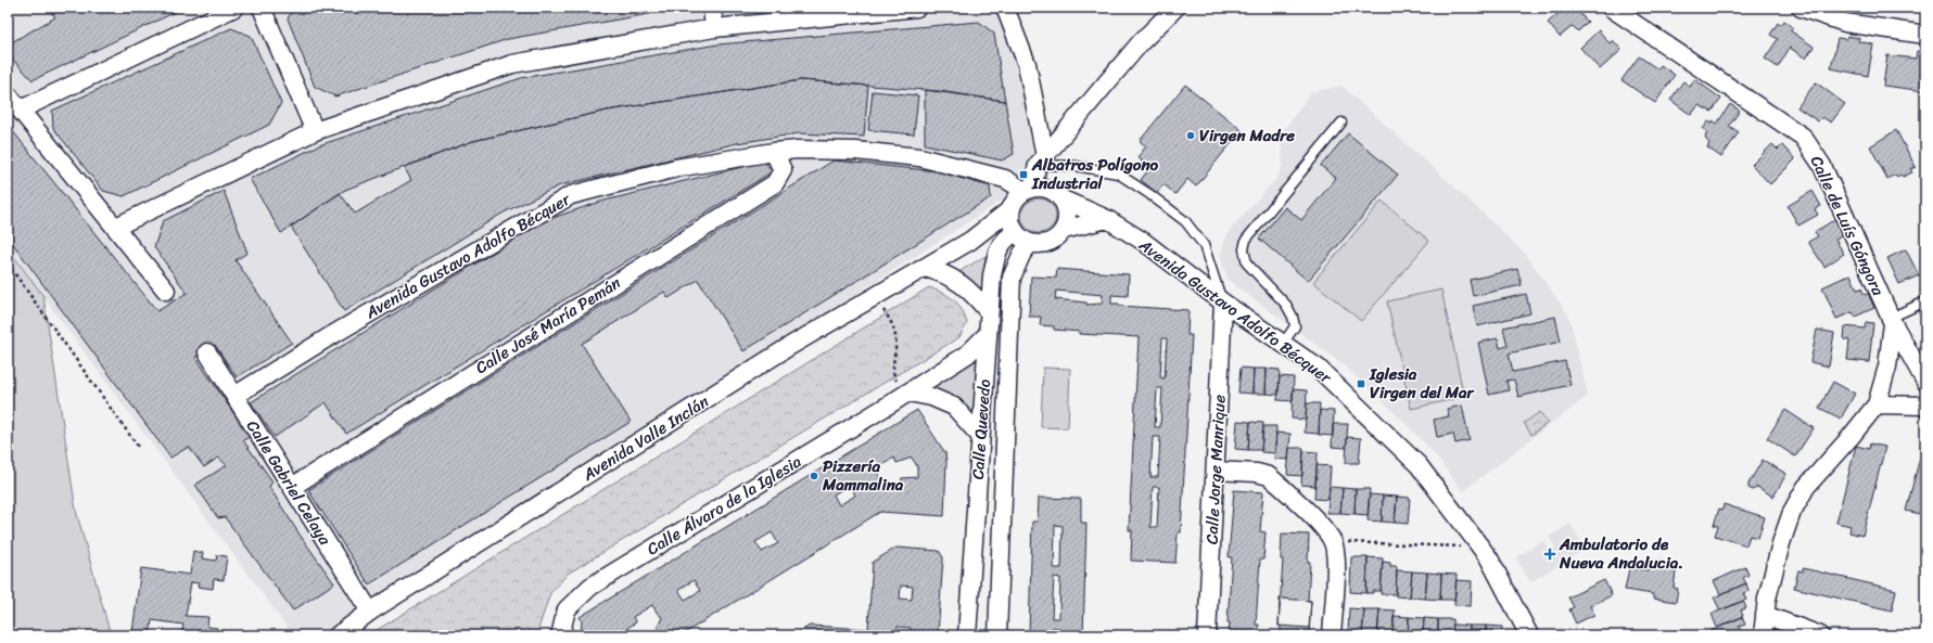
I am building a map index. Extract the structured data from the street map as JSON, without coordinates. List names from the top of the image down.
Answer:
{
  "streets": {
    "street": [
      "Calle de Luís Góngora",
      "Avenida Gustavo Adolfo Bécquer",
      "Calle José María Pemán",
      "Calle Quevedo",
      "Avenida Valle Inclán",
      "Calle Jorge Manrique",
      "Calle Gabriel Celaya",
      "Calle Álvaro de la Iglesia"
    ]
  },
  "crossings": [
    ["Avenida Gustavo Adolfo Bécquer", "Calle José María Pemán"],
    ["Avenida Gustavo Adolfo Bécquer", "Calle Quevedo"],
    ["Avenida Gustavo Adolfo Bécquer", "Avenida Valle Inclán"],
    ["Avenida Gustavo Adolfo Bécquer", "Calle Jorge Manrique"],
    ["Avenida Gustavo Adolfo Bécquer", "Calle Gabriel Celaya"],
    ["Calle José María Pemán", "Calle Gabriel Celaya"],
    ["Calle Quevedo", "Avenida Valle Inclán"],
    ["Calle Quevedo", "Calle Álvaro de la Iglesia"],
    ["Avenida Valle Inclán", "Calle Gabriel Celaya"]
  ],
  "places": {
    "other": ["Virgen Madre", "Pizzería Mammalina"],
    "transit": ["Albatros Polígono Industrial", "Iglesia Virgen del Mar"],
    "health": ["Ambulatorio de Nueva Andalucia."]
  }
}
